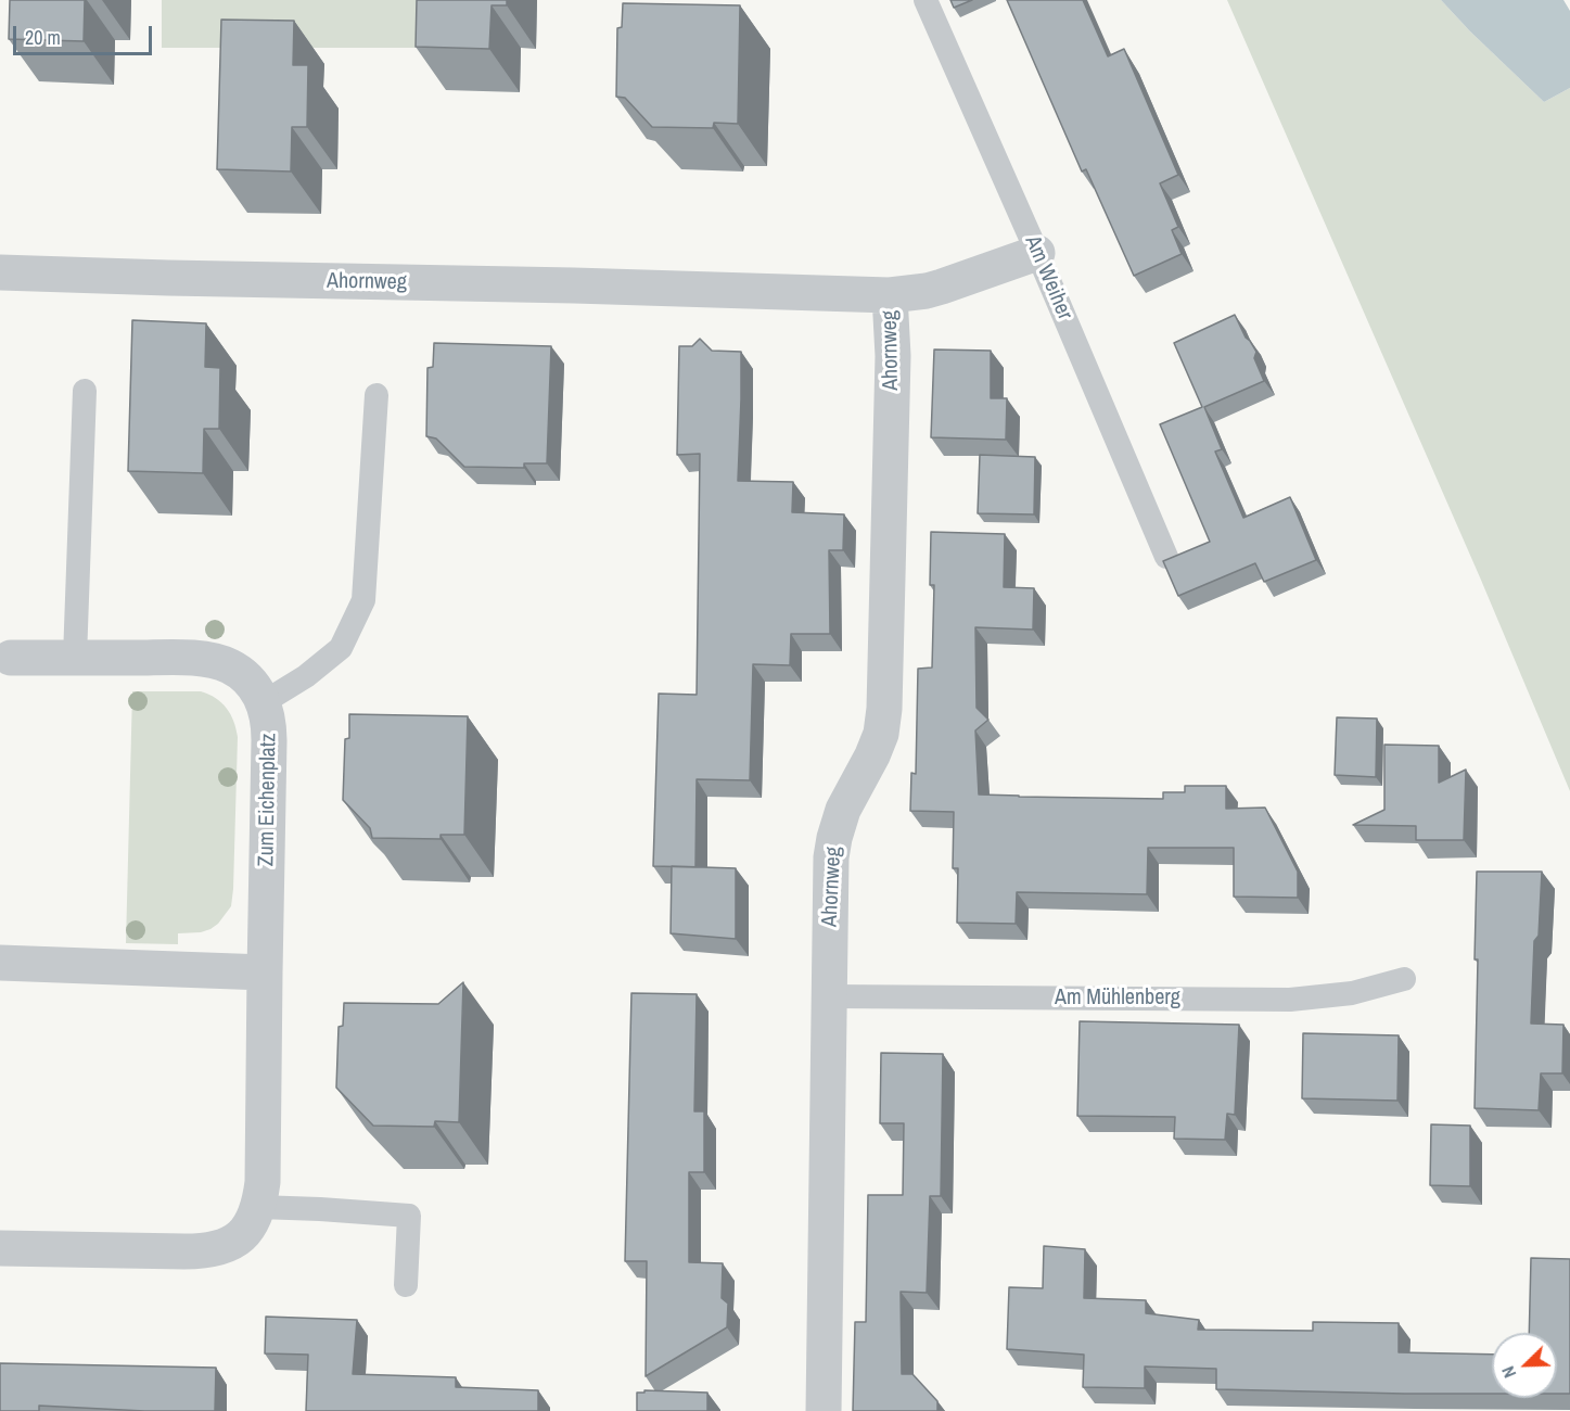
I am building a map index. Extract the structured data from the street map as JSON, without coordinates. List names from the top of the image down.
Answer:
{
  "streets": {
    "street": ["Ahornweg", "Zum Eichenplatz"],
    "lane": ["Am Weiher", "Am Mühlenberg"]
  },
  "crossings": [
    ["Am Weiher", "Ahornweg"],
    ["Ahornweg", "Am Mühlenberg"]
  ],
  "scale_bar": "20 m",
  "north": "bottom left"
}
